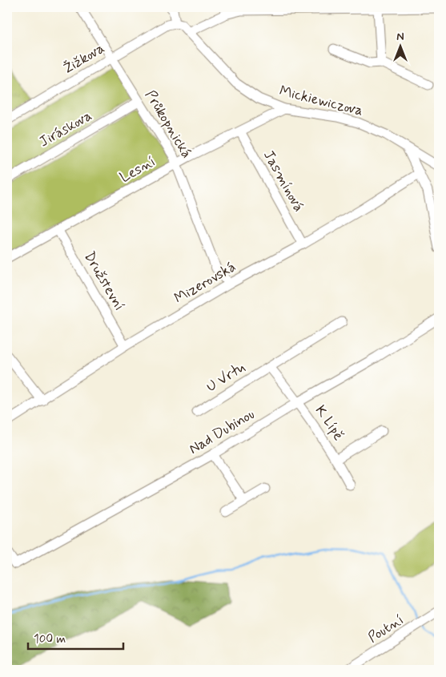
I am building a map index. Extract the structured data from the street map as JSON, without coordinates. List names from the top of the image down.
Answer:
{
  "streets": {
    "street": [
      "Žižkova",
      "Mickiewiczova",
      "Průkopnická",
      "Jiráskova",
      "Lesní",
      "Jasmínová",
      "Družstevní",
      "Mizerovská",
      "U Vrtu",
      "K Lípě",
      "Nad Dubinou",
      "Poutní"
    ]
  },
  "crossings": [
    ["Žižkova", "Mickiewiczova"],
    ["Žižkova", "Průkopnická"],
    ["Mickiewiczova", "Lesní"],
    ["Mickiewiczova", "Mizerovská"],
    ["Průkopnická", "Jiráskova"],
    ["Průkopnická", "Lesní"],
    ["Průkopnická", "Mizerovská"],
    ["Lesní", "Jasmínová"],
    ["Lesní", "Družstevní"],
    ["Jasmínová", "Mizerovská"],
    ["Družstevní", "Mizerovská"],
    ["K Lípě", "Nad Dubinou"]
  ],
  "scale_bar": "100 m",
  "north": "top"
}
